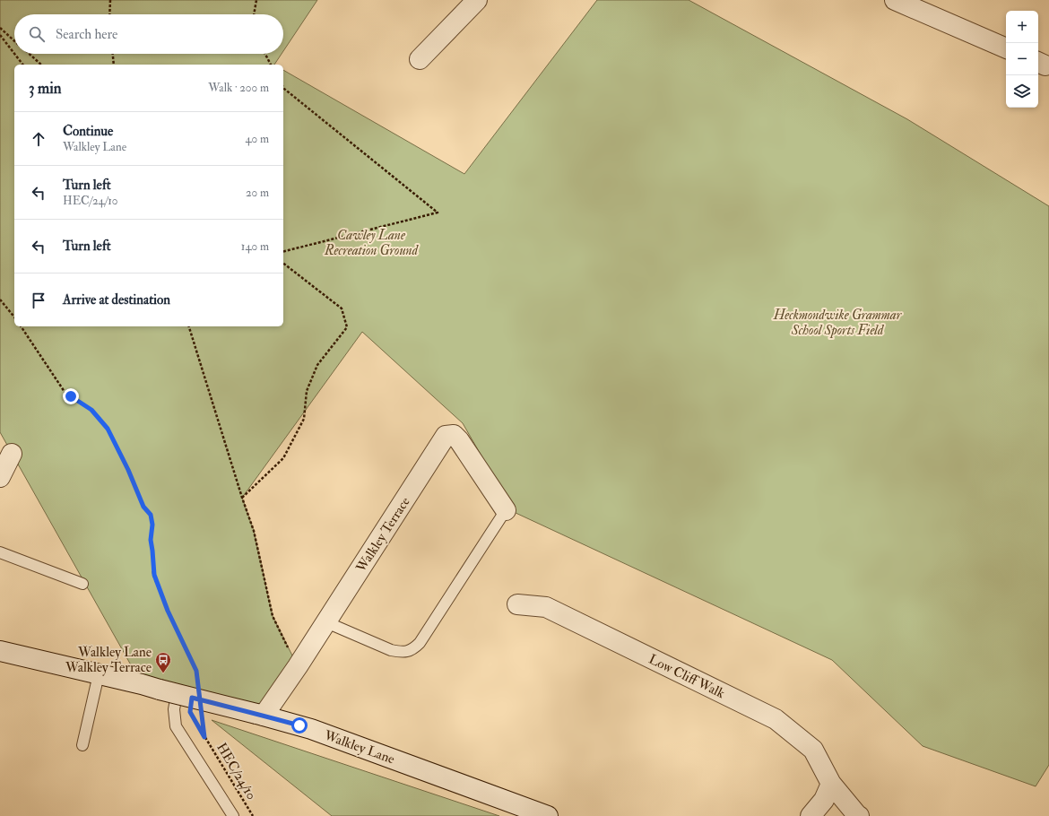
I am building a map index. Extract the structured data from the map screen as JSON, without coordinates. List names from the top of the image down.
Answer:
{
  "streets": {
    "street": ["Walkley Terrace", "Low Cliff Walk", "Walkley Lane"],
    "path": ["HEC/24/10"]
  },
  "crossings": [
    ["Walkley Terrace", "Walkley Lane"],
    ["Walkley Lane", "HEC/24/10"]
  ],
  "parks": ["Cawley Lane Recreation Ground", "Heckmondwike Grammar School Sports Field"],
  "places": {
    "bus stop": ["Walkley Lane Walkley Terrace"]
  },
  "page": {
    "map_buttons": ["+", "−"],
    "search": "Search here",
    "heading": ["3 min", "Walk · 200 m"],
    "list": [
      ["Continue", "Walkley Lane", "40 m"],
      ["Turn left", "HEC/24/10", "20 m"],
      ["Turn left", "140 m"],
      "Arrive at destination"
    ]
  }
}
